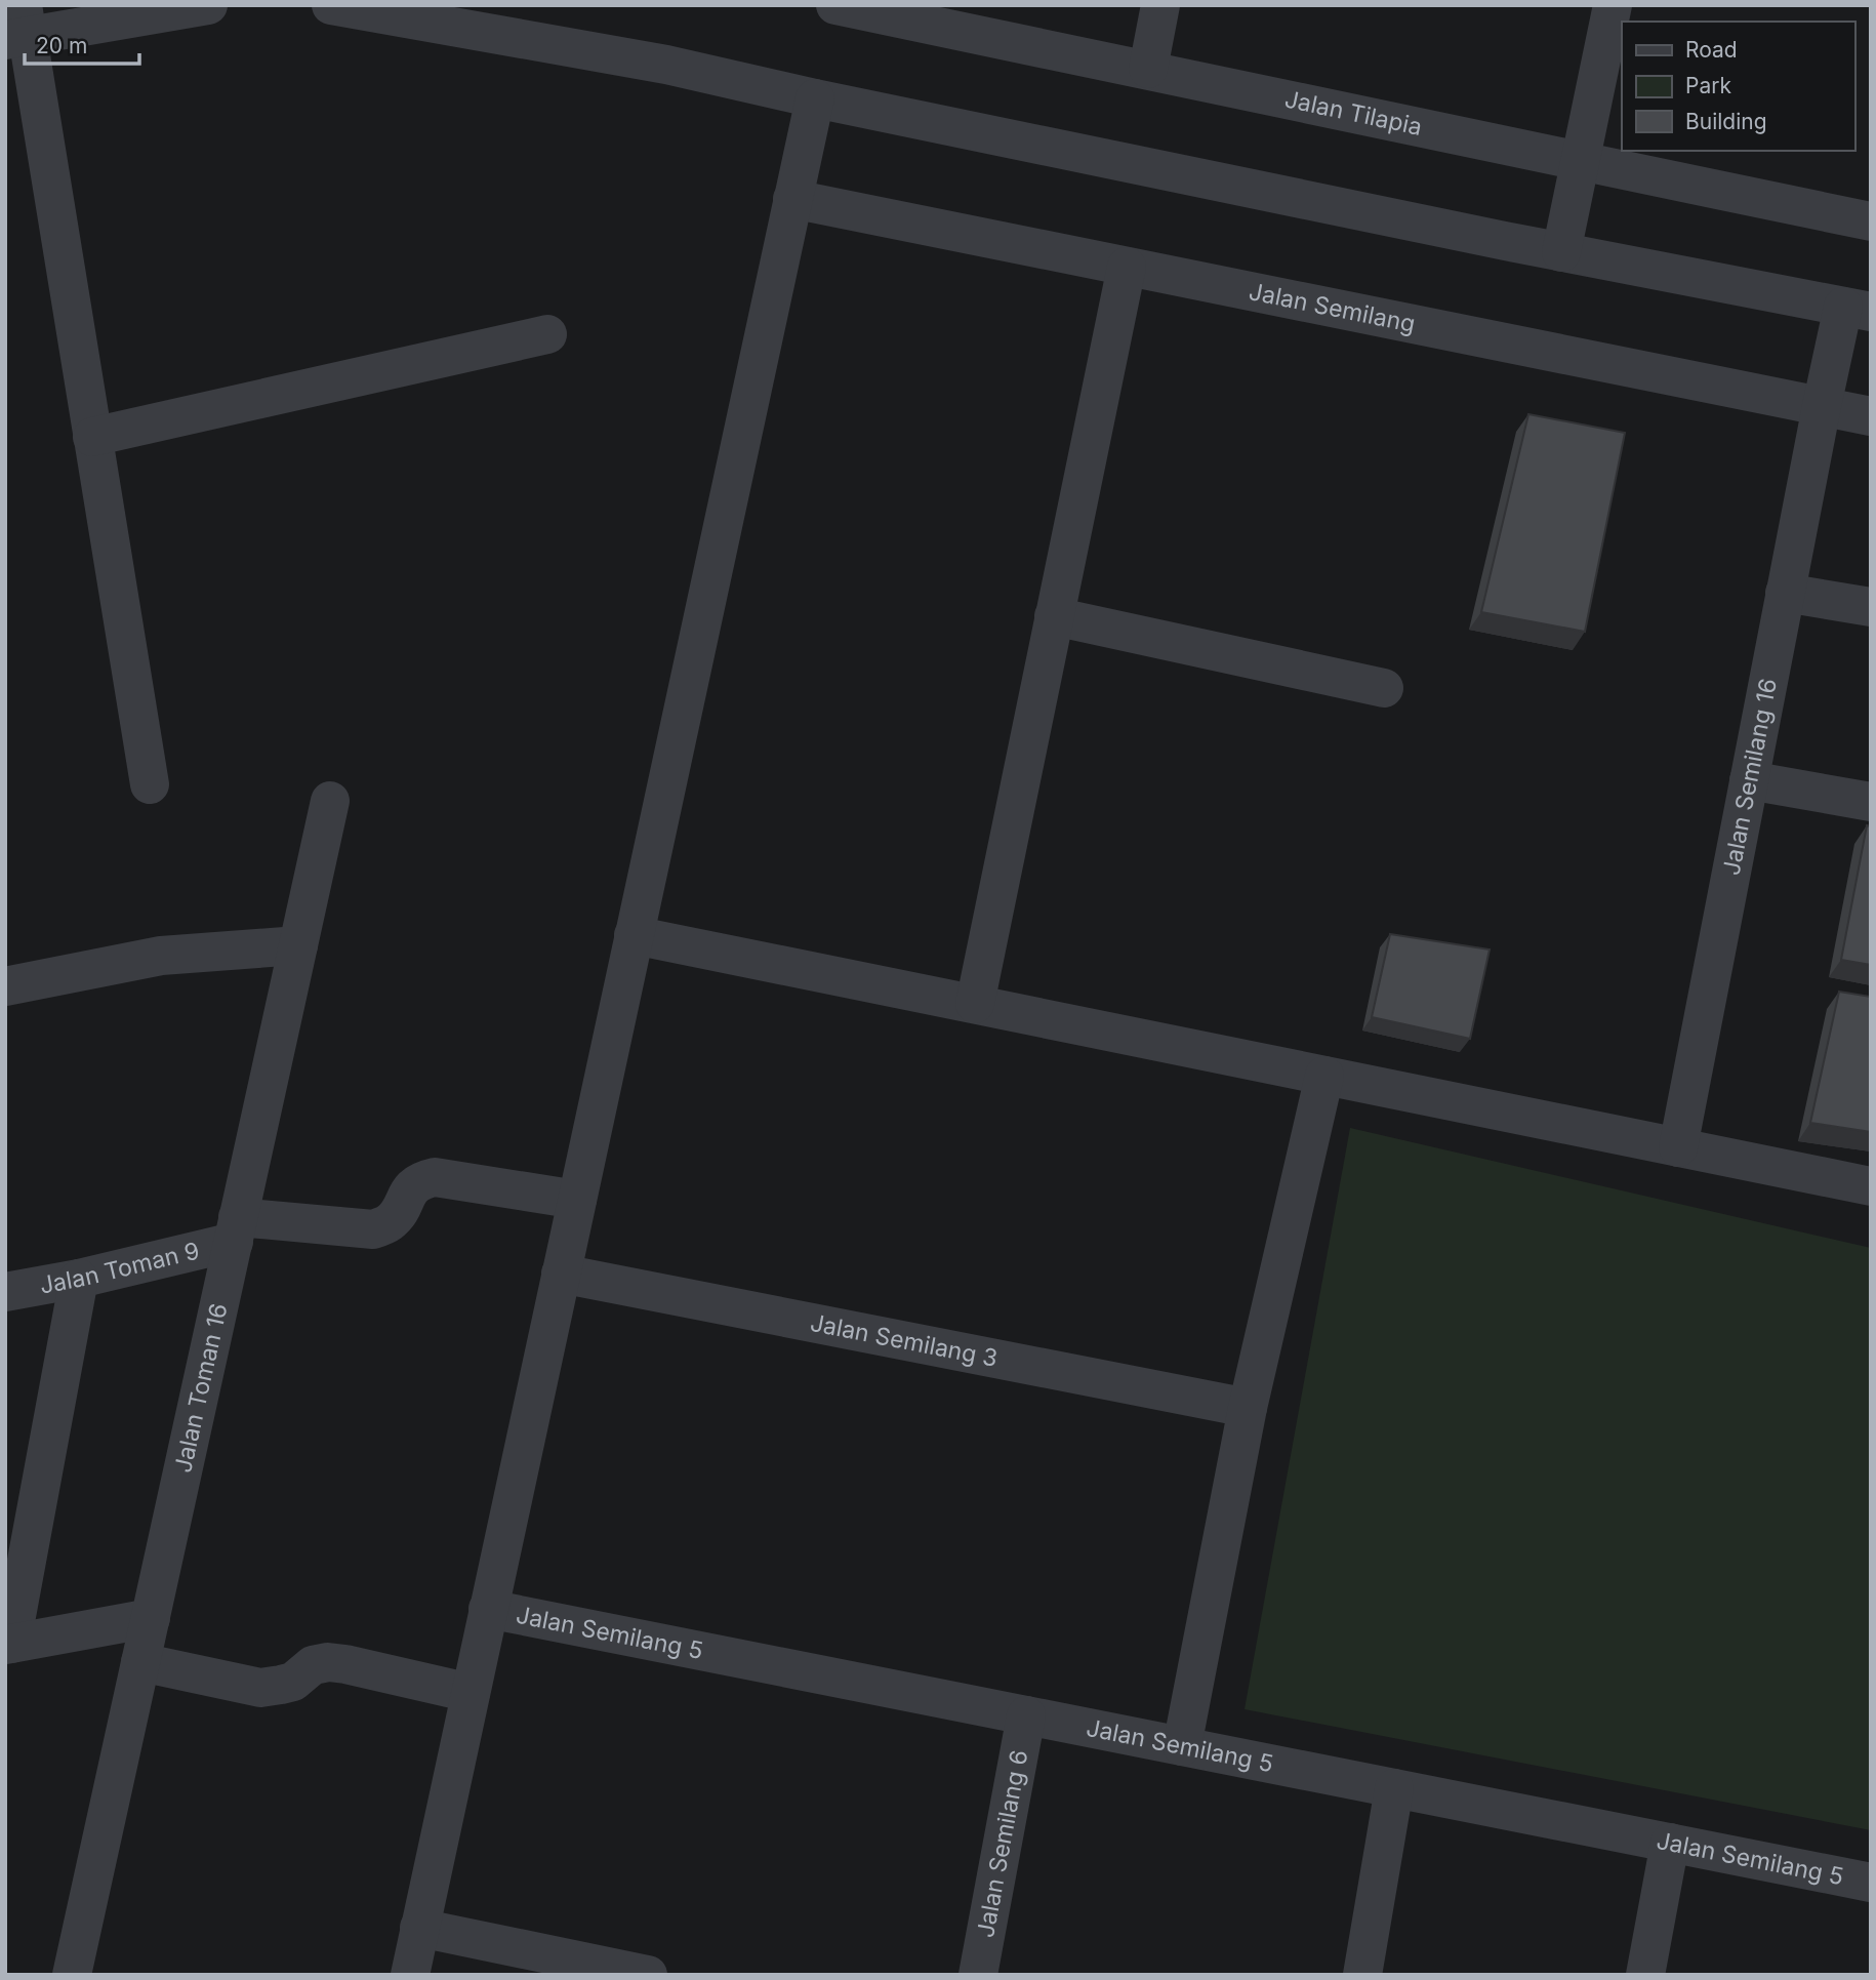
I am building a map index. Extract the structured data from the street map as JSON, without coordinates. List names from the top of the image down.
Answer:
{
  "streets": {
    "street": [
      "Jalan Tilapia",
      "Jalan Semilang",
      "Jalan Semilang 16",
      "Jalan Toman 9",
      "Jalan Semilang 3",
      "Jalan Toman 16",
      "Jalan Semilang 5",
      "Jalan Semilang 6"
    ]
  },
  "crossings": [
    ["Jalan Semilang", "Jalan Semilang 16"],
    ["Jalan Toman 9", "Jalan Toman 16"],
    ["Jalan Semilang 5", "Jalan Semilang 6"]
  ],
  "legend": ["Road", "Park", "Building"],
  "scale_bar": "20 m"
}
